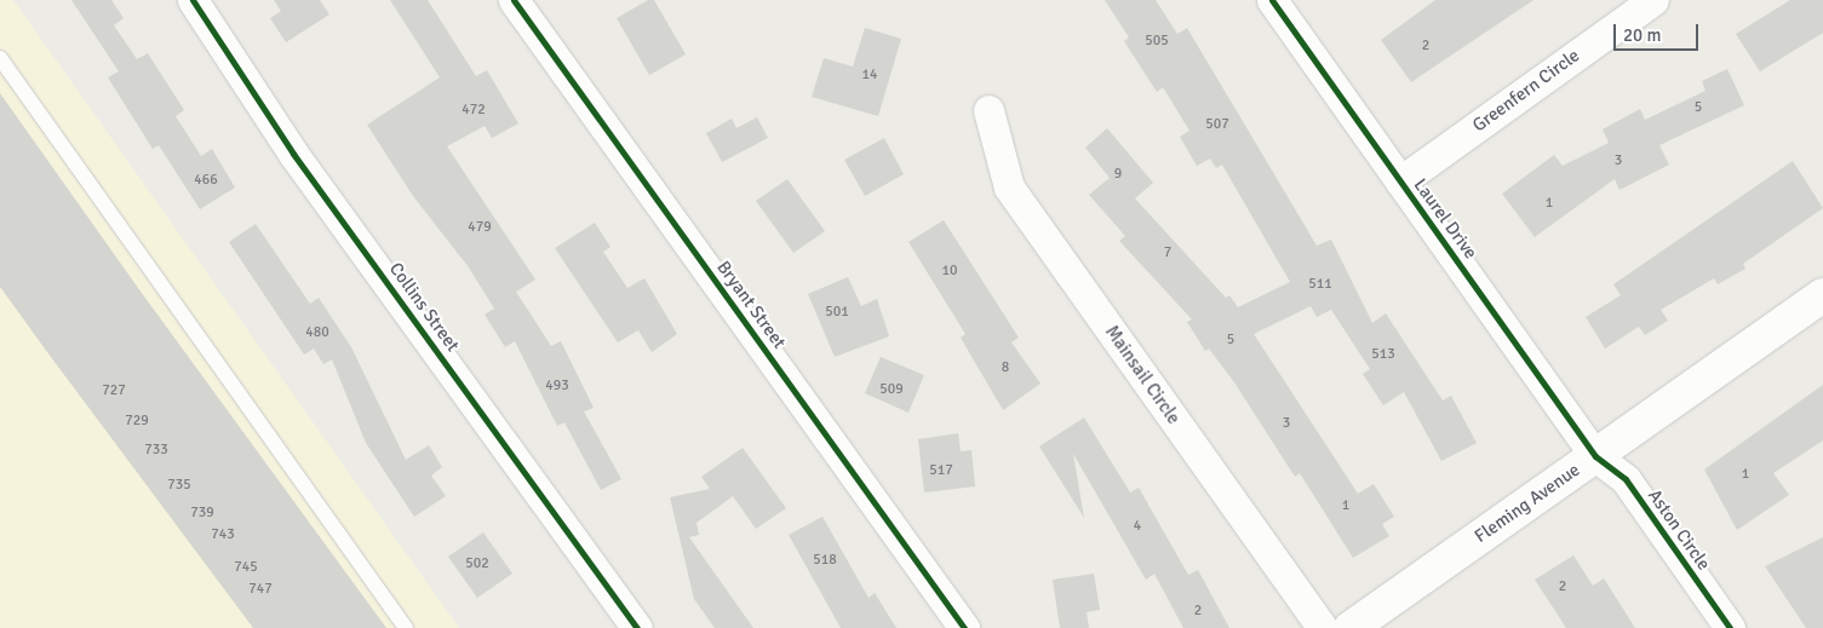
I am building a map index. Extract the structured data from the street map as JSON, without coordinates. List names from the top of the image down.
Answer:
{
  "streets": {
    "street": [
      "Greenfern Circle",
      "Laurel Drive",
      "Bryant Street",
      "Collins Street",
      "Mainsail Circle",
      "Fleming Avenue",
      "Aston Circle"
    ]
  },
  "crossings": [
    ["Greenfern Circle", "Laurel Drive"],
    ["Laurel Drive", "Fleming Avenue"],
    ["Laurel Drive", "Aston Circle"],
    ["Fleming Avenue", "Aston Circle"]
  ],
  "house_numbers": [
    "505",
    "2",
    "14",
    "5",
    "472",
    "507",
    "3",
    "9",
    "466",
    "1",
    "479",
    "7",
    "10",
    "511",
    "501",
    "480",
    "5",
    "513",
    "8",
    "493",
    "509",
    "727",
    "729",
    "3",
    "733",
    "517",
    "1",
    "735",
    "1",
    "739",
    "4",
    "743",
    "518",
    "502",
    "745",
    "2",
    "747",
    "2"
  ],
  "scale_bar": "20 m"
}
